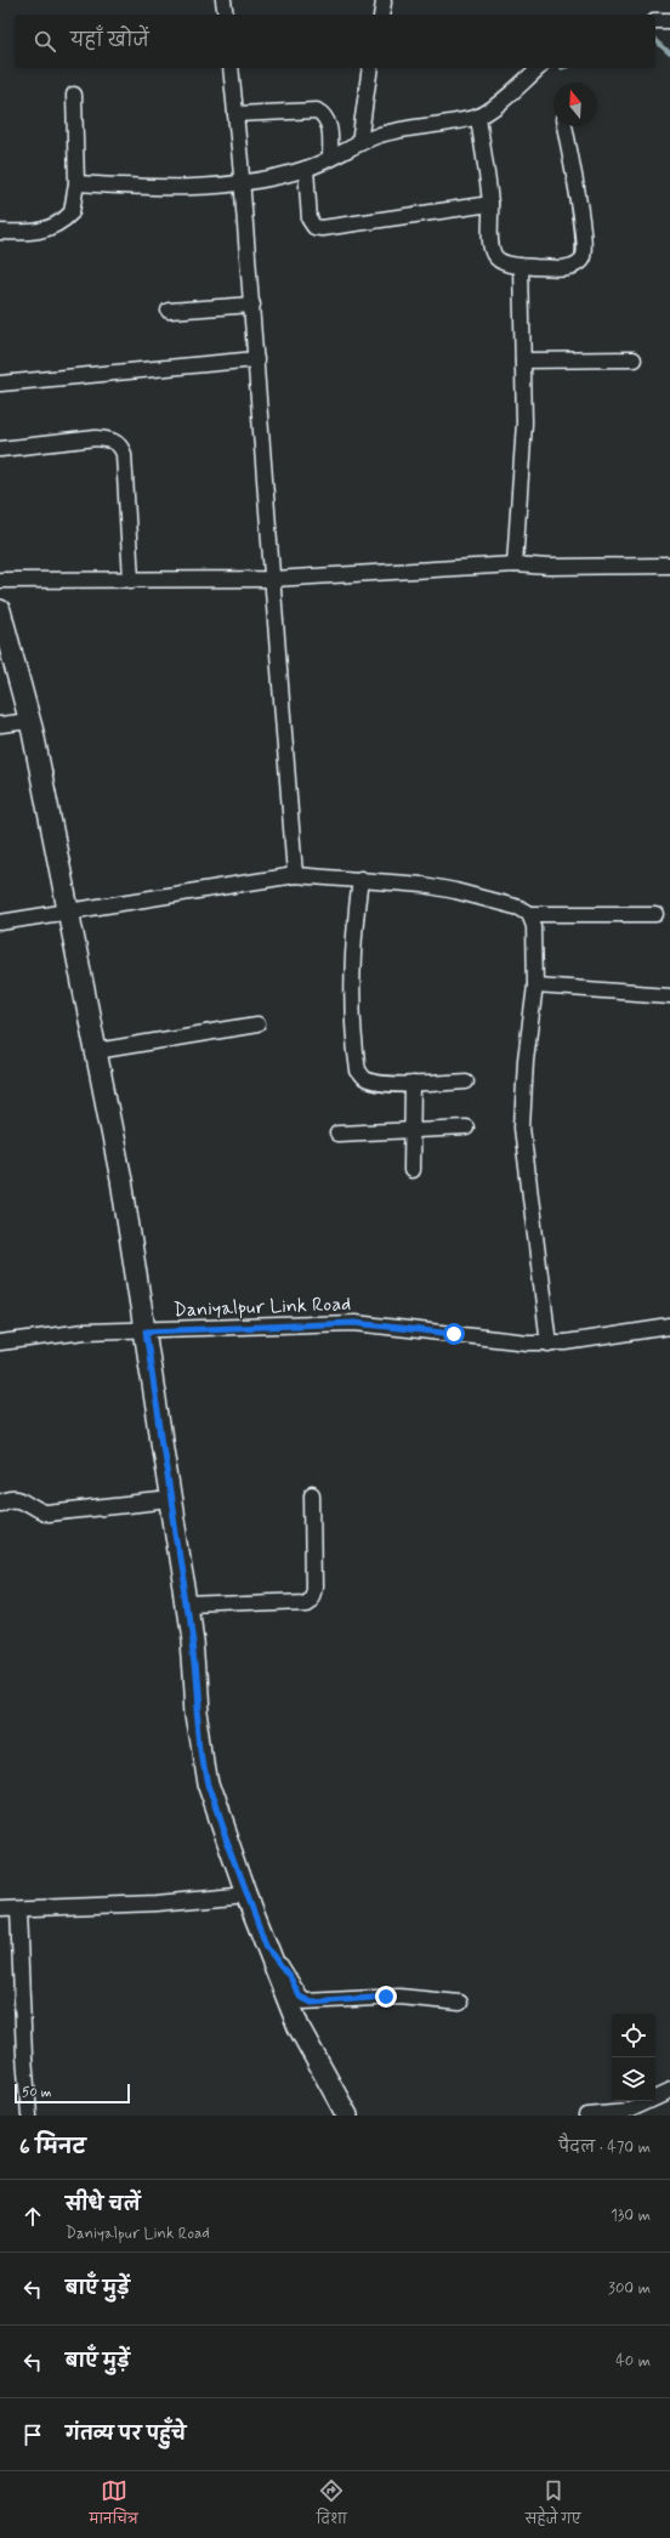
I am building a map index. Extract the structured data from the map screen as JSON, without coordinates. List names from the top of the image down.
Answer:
{
  "streets": {
    "street": ["Daniyalpur Link Road"]
  },
  "scale_bar": "50 m",
  "north": "top",
  "page": {
    "search": "यहाँ खोजें",
    "scale": "50 m",
    "heading": ["6 मिनट", "पैदल · 470 m"],
    "list": [
      ["सीधे चलें", "Daniyalpur Link Road", "130 m"],
      ["बाएँ मुड़ें", "300 m"],
      ["बाएँ मुड़ें", "40 m"],
      "गंतव्य पर पहुँचे"
    ],
    "nav": ["मानचित्र", "दिशा", "सहेजे गए"]
  }
}
